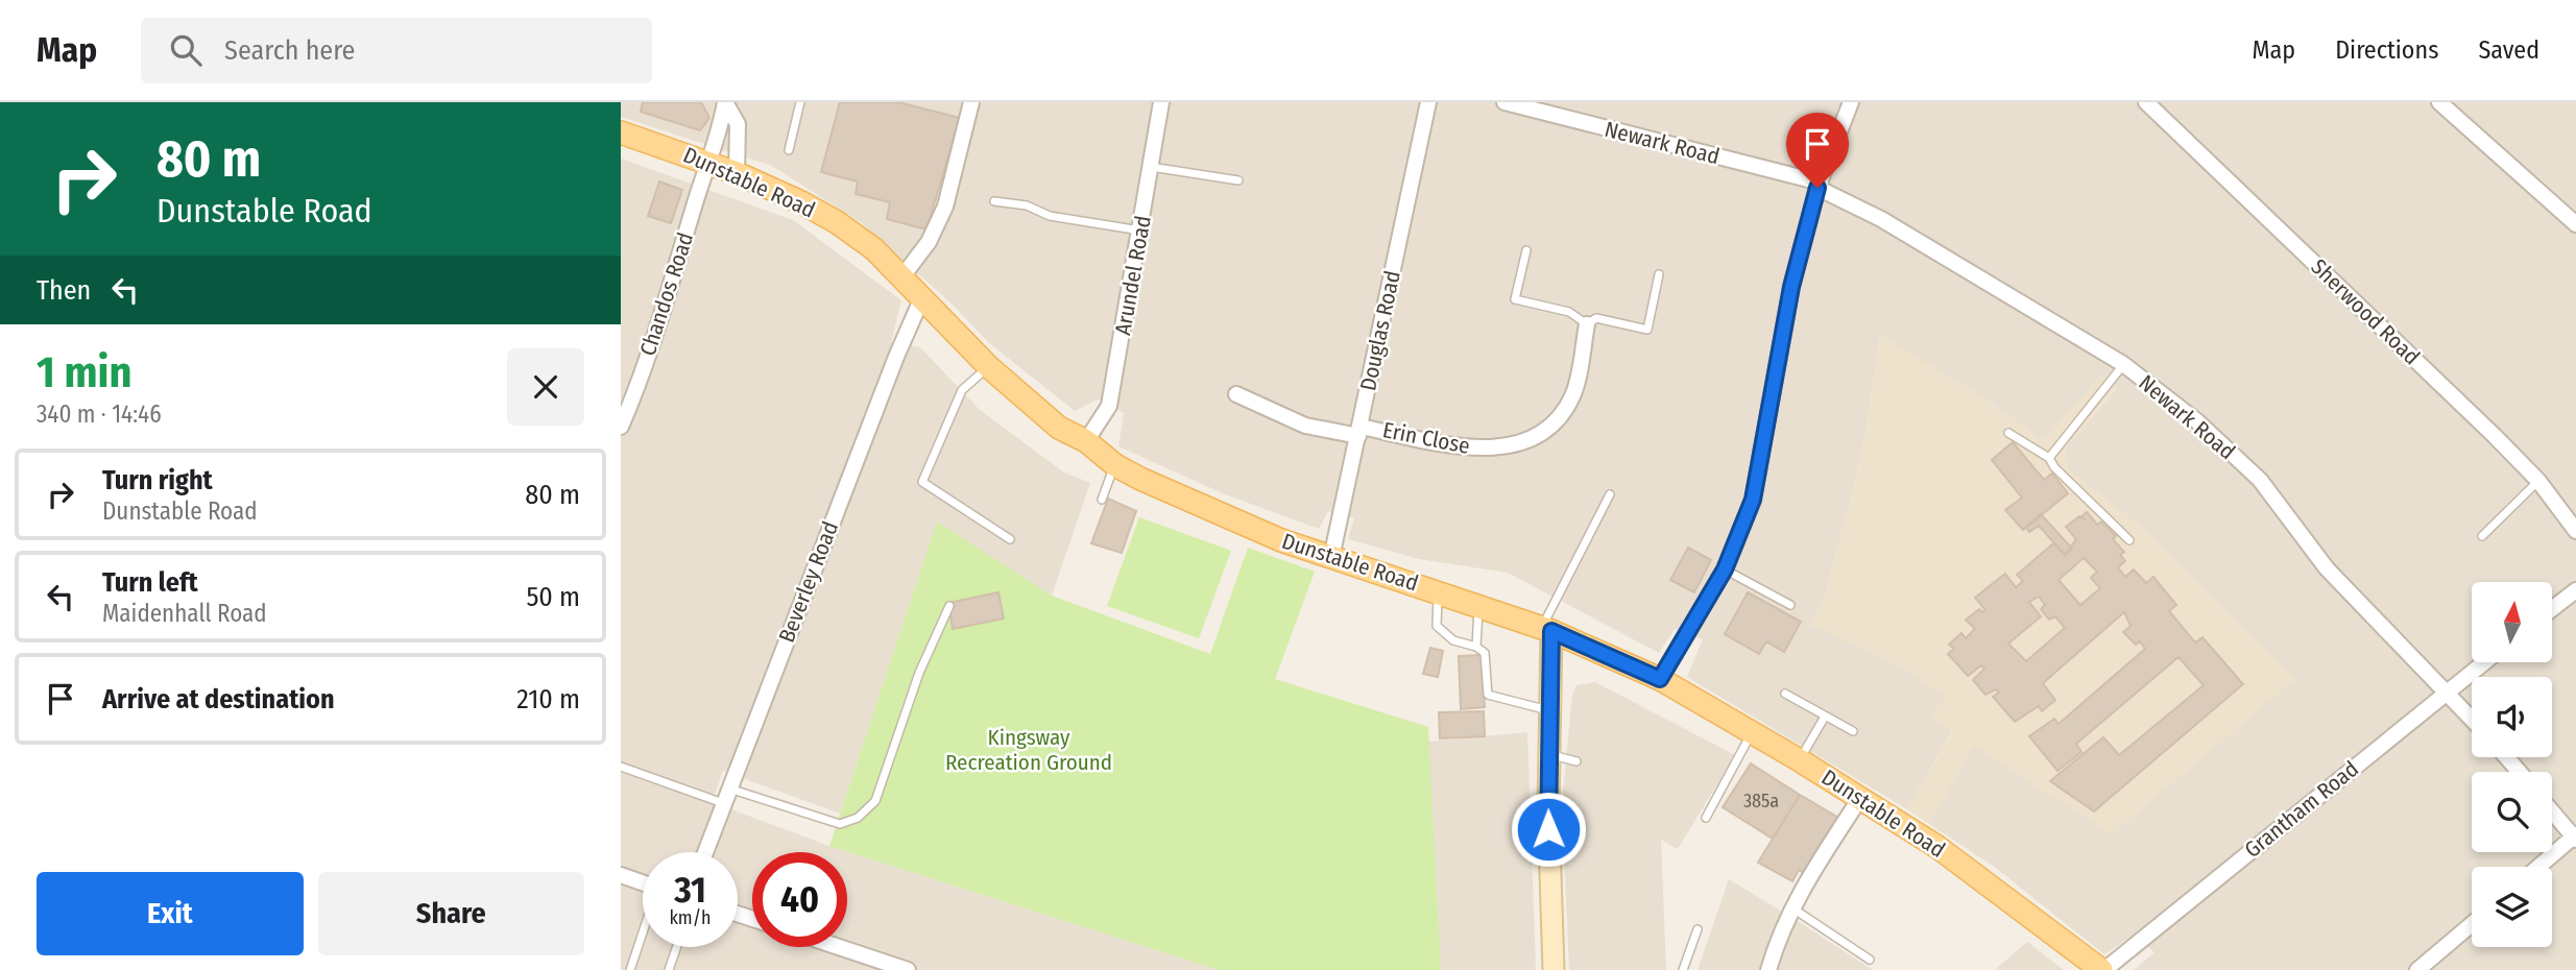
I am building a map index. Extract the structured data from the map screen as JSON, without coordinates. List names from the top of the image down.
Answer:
{
  "streets": {
    "main road": ["Dunstable Road"],
    "street": [
      "Newark Road",
      "Arundel Road",
      "Chandos Road",
      "Sherwood Road",
      "Douglas Road",
      "Erin Close",
      "Beverley Road",
      "Grantham Road"
    ]
  },
  "crossings": [
    ["Newark Road", "Grantham Road"],
    ["Dunstable Road", "Arundel Road"],
    ["Dunstable Road", "Chandos Road"],
    ["Dunstable Road", "Douglas Road"],
    ["Dunstable Road", "Beverley Road"],
    ["Dunstable Road", "Grantham Road"],
    ["Douglas Road", "Erin Close"]
  ],
  "parks": ["Kingsway Recreation Ground"],
  "house_numbers": ["385a"],
  "north": "top",
  "page": {
    "header": "Map",
    "search": "Search here",
    "nav": ["Map", "Directions", "Saved"],
    "turn": ["80 m", "Dunstable Road"],
    "then": "Then",
    "heading": ["1 min", "340 m · 14:46"],
    "list": [
      {
        "name": "Turn right",
        "note": "Dunstable Road",
        "value": "80 m"
      },
      {
        "name": "Turn left",
        "note": "Maidenhall Road",
        "value": "50 m"
      },
      {
        "name": "Arrive at destination",
        "value": "210 m"
      }
    ],
    "speed": "31 km/h",
    "limit": "40",
    "buttons": ["Exit", "Share"]
  }
}
